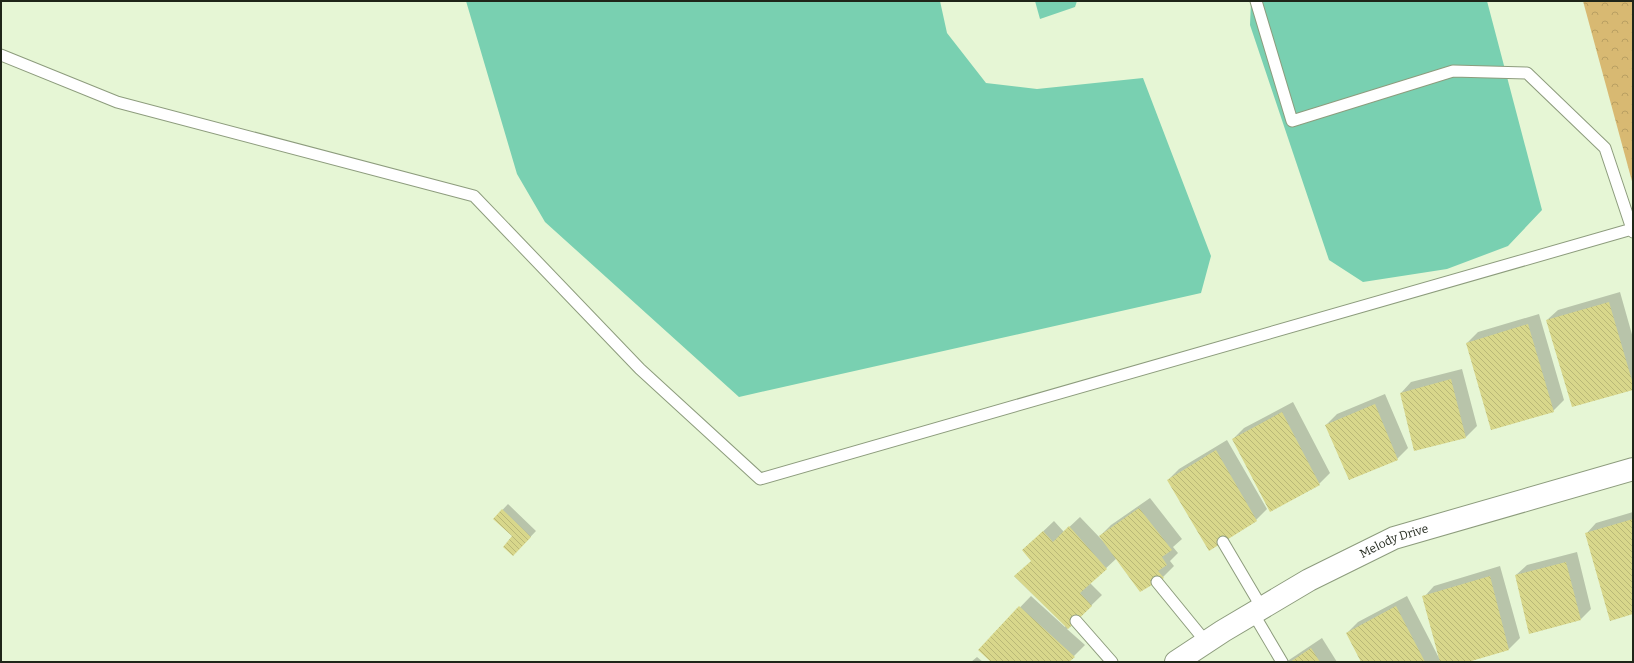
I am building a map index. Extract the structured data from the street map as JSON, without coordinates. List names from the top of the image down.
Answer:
{
  "streets": {
    "street": ["Melody Drive"]
  }
}
